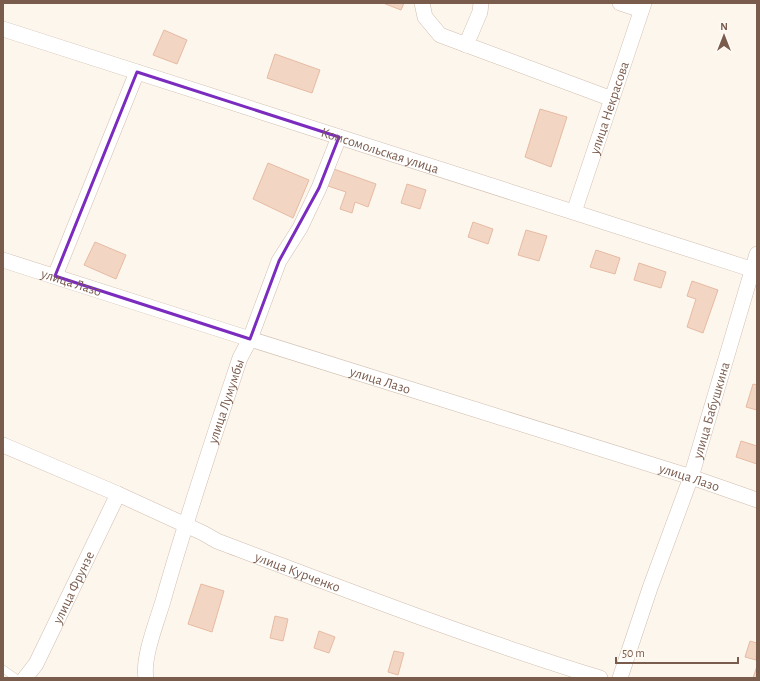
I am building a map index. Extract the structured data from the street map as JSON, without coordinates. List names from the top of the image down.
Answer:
{
  "streets": {
    "street": [
      "улица Некрасова",
      "Комсомольская улица",
      "улица Лазо",
      "улица Лумумбы",
      "улица Бабушкина",
      "улица Курченко",
      "улица Фрунзе"
    ]
  },
  "crossings": [
    ["улица Некрасова", "Комсомольская улица"],
    ["Комсомольская улица", "улица Лумумбы"],
    ["Комсомольская улица", "улица Бабушкина"],
    ["улица Лазо", "улица Лумумбы"],
    ["улица Лазо", "улица Бабушкина"],
    ["улица Лумумбы", "улица Курченко"],
    ["улица Курченко", "улица Фрунзе"]
  ],
  "scale_bar": "50 m",
  "north": "top"
}
